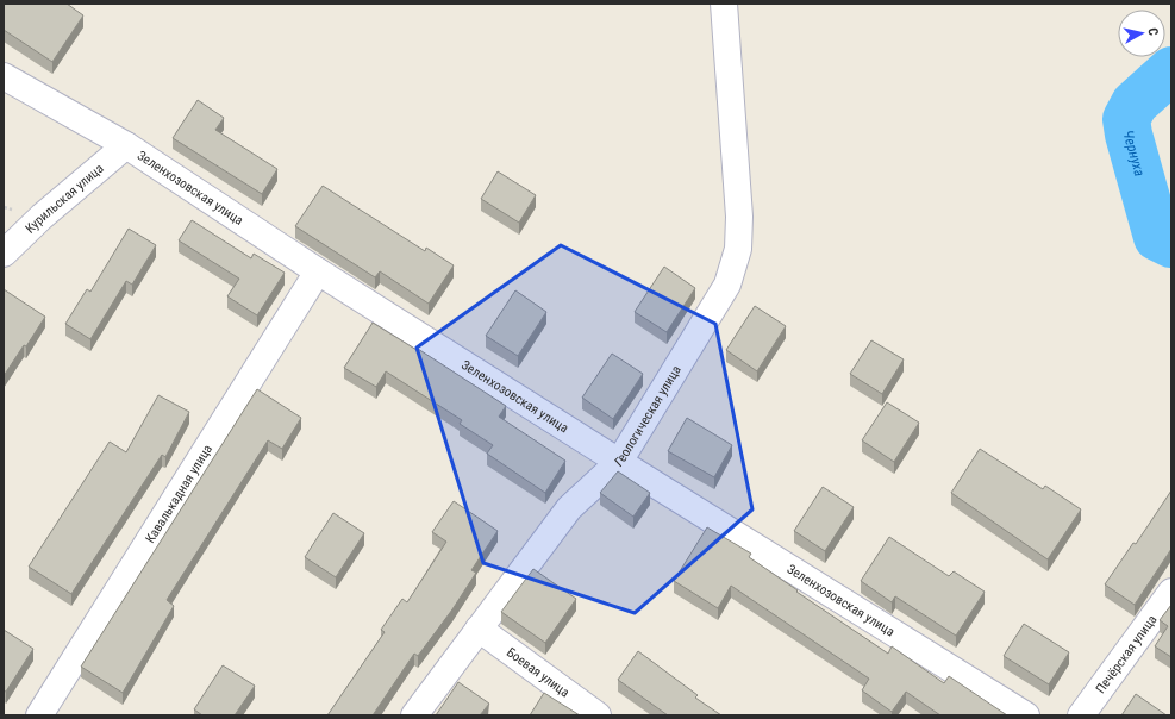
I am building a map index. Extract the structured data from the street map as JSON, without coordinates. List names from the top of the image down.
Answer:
{
  "streets": {
    "street": [
      "Зеленхозовская улица",
      "Курильская улица",
      "Геологическая улица",
      "Кавалькадная улица",
      "Печёрская улица",
      "Боевая улица"
    ]
  },
  "crossings": [
    ["Зеленхозовская улица", "Курильская улица"],
    ["Зеленхозовская улица", "Геологическая улица"],
    ["Зеленхозовская улица", "Кавалькадная улица"],
    ["Геологическая улица", "Боевая улица"]
  ],
  "water": ["Чернуха"],
  "north": "right"
}
